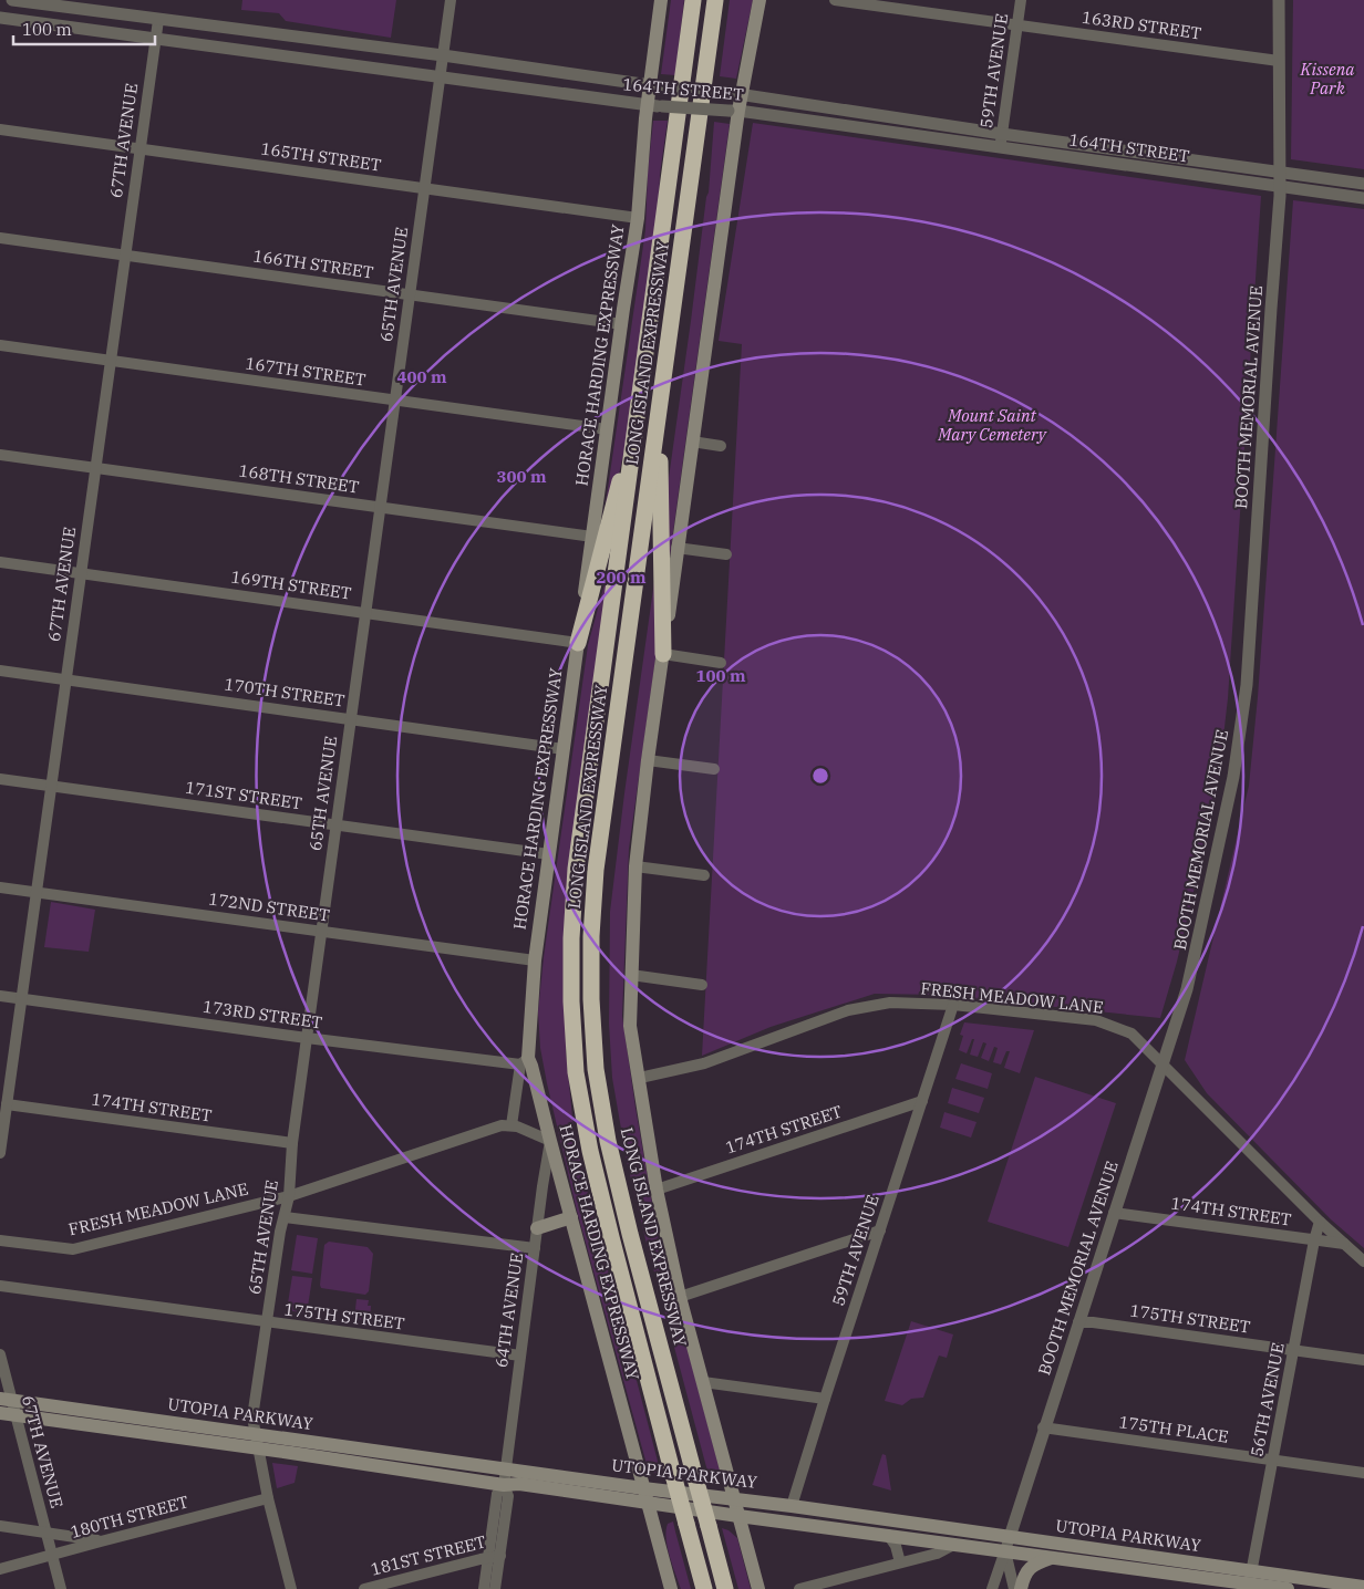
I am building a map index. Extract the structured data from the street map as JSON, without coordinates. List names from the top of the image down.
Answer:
{
  "streets": {
    "highway": ["LONG ISLAND EXPRESSWAY"],
    "main road": ["HORACE HARDING EXPRESSWAY", "UTOPIA PARKWAY"],
    "street": [
      "163RD STREET",
      "59TH AVENUE",
      "164TH STREET",
      "67TH AVENUE",
      "165TH STREET",
      "166TH STREET",
      "65TH AVENUE",
      "167TH STREET",
      "BOOTH MEMORIAL AVENUE",
      "168TH STREET",
      "169TH STREET",
      "170TH STREET",
      "171ST STREET",
      "172ND STREET",
      "FRESH MEADOW LANE",
      "173RD STREET",
      "174TH STREET",
      "64TH AVENUE",
      "175TH STREET",
      "56TH AVENUE",
      "175TH PLACE",
      "180TH STREET",
      "181ST STREET"
    ]
  },
  "crossings": [
    ["163RD STREET", "59TH AVENUE"],
    ["163RD STREET", "BOOTH MEMORIAL AVENUE"],
    ["59TH AVENUE", "164TH STREET"],
    ["59TH AVENUE", "FRESH MEADOW LANE"],
    ["59TH AVENUE", "174TH STREET"],
    ["59TH AVENUE", "UTOPIA PARKWAY"],
    ["164TH STREET", "67TH AVENUE"],
    ["164TH STREET", "65TH AVENUE"],
    ["164TH STREET", "HORACE HARDING EXPRESSWAY"],
    ["164TH STREET", "BOOTH MEMORIAL AVENUE"],
    ["67TH AVENUE", "165TH STREET"],
    ["67TH AVENUE", "166TH STREET"],
    ["67TH AVENUE", "167TH STREET"],
    ["67TH AVENUE", "168TH STREET"],
    ["67TH AVENUE", "169TH STREET"],
    ["67TH AVENUE", "170TH STREET"],
    ["67TH AVENUE", "171ST STREET"],
    ["67TH AVENUE", "172ND STREET"],
    ["67TH AVENUE", "173RD STREET"],
    ["67TH AVENUE", "174TH STREET"],
    ["67TH AVENUE", "UTOPIA PARKWAY"],
    ["67TH AVENUE", "180TH STREET"],
    ["165TH STREET", "65TH AVENUE"],
    ["165TH STREET", "HORACE HARDING EXPRESSWAY"],
    ["166TH STREET", "65TH AVENUE"],
    ["166TH STREET", "HORACE HARDING EXPRESSWAY"],
    ["65TH AVENUE", "167TH STREET"],
    ["65TH AVENUE", "168TH STREET"],
    ["65TH AVENUE", "169TH STREET"],
    ["65TH AVENUE", "170TH STREET"],
    ["65TH AVENUE", "171ST STREET"],
    ["65TH AVENUE", "172ND STREET"],
    ["65TH AVENUE", "FRESH MEADOW LANE"],
    ["65TH AVENUE", "173RD STREET"],
    ["65TH AVENUE", "174TH STREET"],
    ["65TH AVENUE", "175TH STREET"],
    ["65TH AVENUE", "UTOPIA PARKWAY"],
    ["65TH AVENUE", "180TH STREET"],
    ["HORACE HARDING EXPRESSWAY", "167TH STREET"],
    ["HORACE HARDING EXPRESSWAY", "168TH STREET"],
    ["HORACE HARDING EXPRESSWAY", "169TH STREET"],
    ["HORACE HARDING EXPRESSWAY", "170TH STREET"],
    ["HORACE HARDING EXPRESSWAY", "171ST STREET"],
    ["HORACE HARDING EXPRESSWAY", "172ND STREET"],
    ["HORACE HARDING EXPRESSWAY", "173RD STREET"],
    ["HORACE HARDING EXPRESSWAY", "64TH AVENUE"],
    ["HORACE HARDING EXPRESSWAY", "UTOPIA PARKWAY"],
    ["BOOTH MEMORIAL AVENUE", "FRESH MEADOW LANE"],
    ["BOOTH MEMORIAL AVENUE", "174TH STREET"],
    ["BOOTH MEMORIAL AVENUE", "175TH STREET"],
    ["BOOTH MEMORIAL AVENUE", "UTOPIA PARKWAY"],
    ["BOOTH MEMORIAL AVENUE", "175TH PLACE"],
    ["FRESH MEADOW LANE", "174TH STREET"],
    ["FRESH MEADOW LANE", "56TH AVENUE"],
    ["174TH STREET", "56TH AVENUE"],
    ["64TH AVENUE", "175TH STREET"],
    ["64TH AVENUE", "UTOPIA PARKWAY"],
    ["64TH AVENUE", "181ST STREET"],
    ["175TH STREET", "56TH AVENUE"],
    ["56TH AVENUE", "UTOPIA PARKWAY"],
    ["56TH AVENUE", "175TH PLACE"]
  ],
  "parks": ["Kissena Park", "Mount Saint Mary Cemetery"],
  "scale_bar": "100 m",
  "rings": [
    "400 m",
    "300 m",
    "200 m",
    "100 m"
  ]
}
